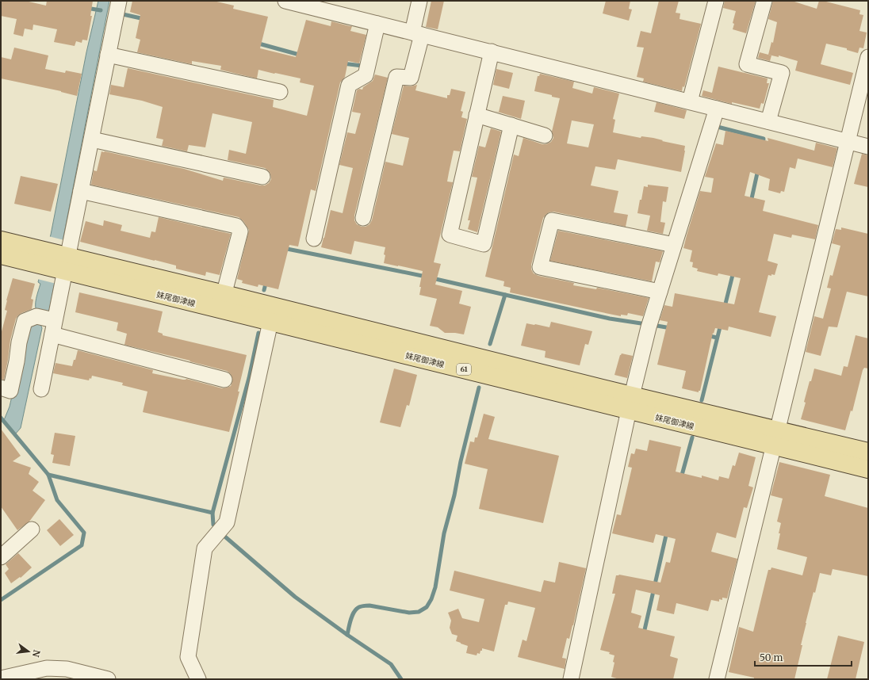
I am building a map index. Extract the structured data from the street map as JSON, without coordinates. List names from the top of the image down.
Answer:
{
  "streets": {
    "main road": ["妹尾御津線", "61"]
  },
  "scale_bar": "50 m",
  "north": "right"
}
